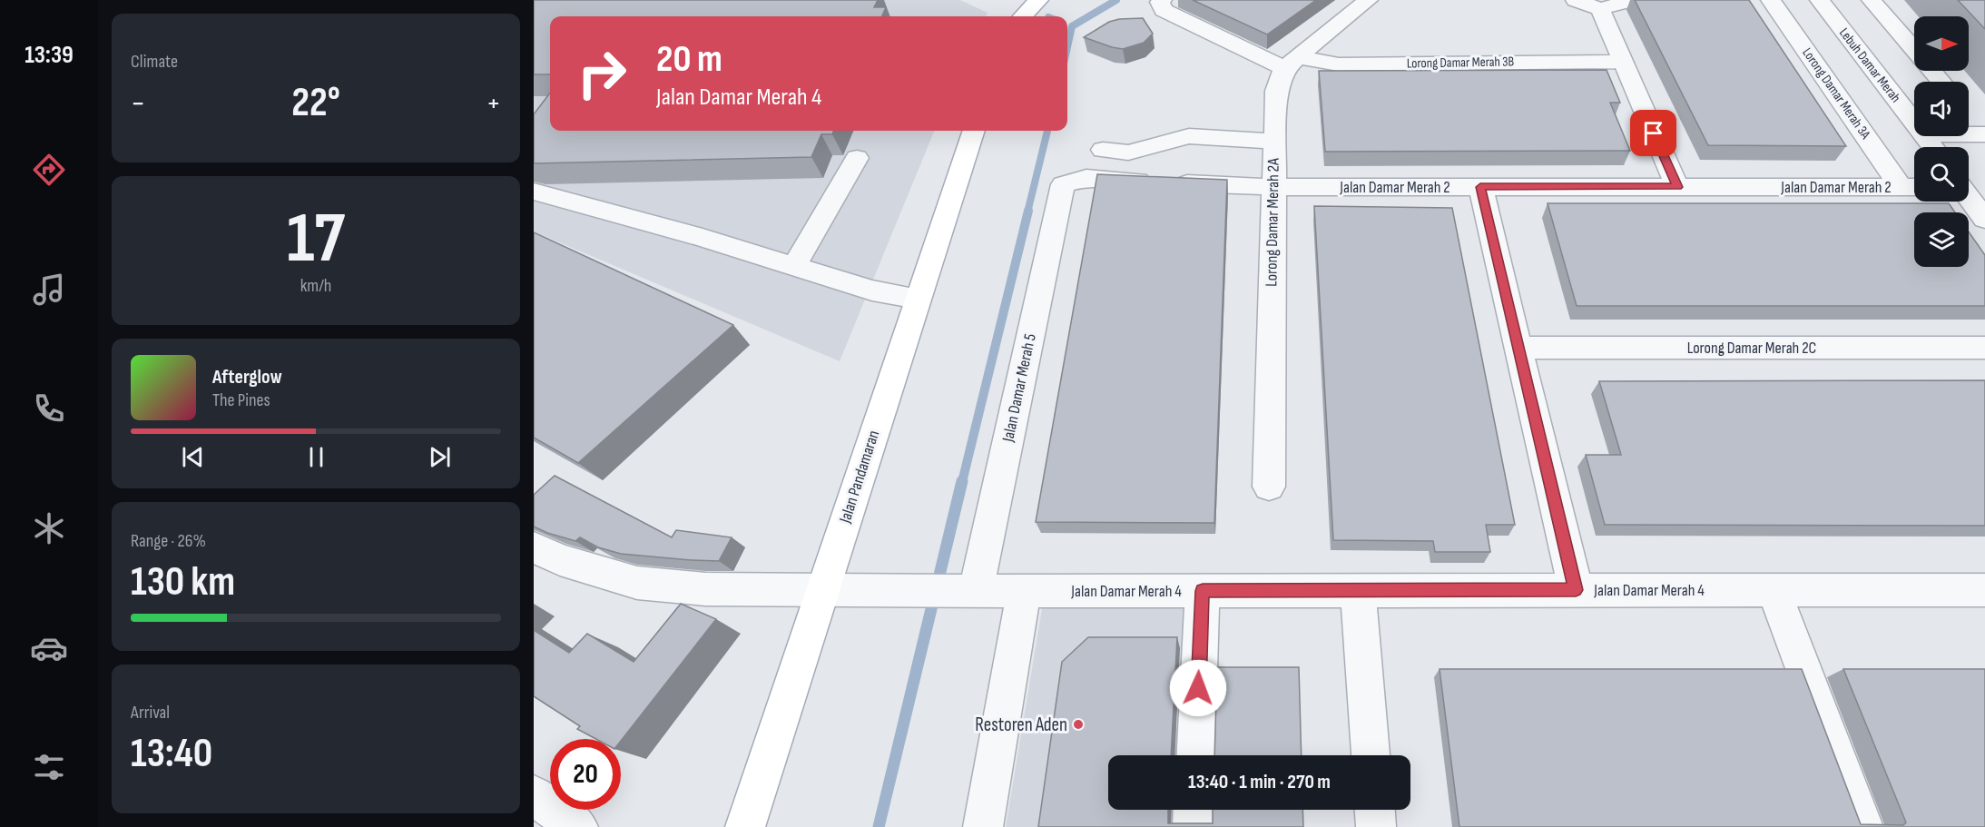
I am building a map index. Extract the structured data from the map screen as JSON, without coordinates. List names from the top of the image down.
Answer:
{
  "streets": {
    "main road": ["Jalan Pandamaran"],
    "street": [
      "Lorong Damar Merah 3B",
      "Lebuh Damar Merah",
      "Lorong Damar Merah 3A",
      "Jalan Damar Merah 2",
      "Lorong Damar Merah 2A",
      "Lorong Damar Merah 2C",
      "Jalan Damar Merah 5",
      "Jalan Damar Merah 4"
    ]
  },
  "crossings": [
    ["Lorong Damar Merah 3B", "Lorong Damar Merah 2A"],
    ["Lorong Damar Merah 3A", "Jalan Damar Merah 2"],
    ["Jalan Damar Merah 2", "Lorong Damar Merah 2A"],
    ["Jalan Damar Merah 2", "Jalan Damar Merah 5"],
    ["Jalan Damar Merah 5", "Jalan Damar Merah 4"],
    ["Jalan Pandamaran", "Jalan Damar Merah 4"]
  ],
  "places": ["Restoren Aden"],
  "north": "right",
  "page": {
    "tabs": "13:39",
    "tile": [
      "Climate",
      ["17", "km/h"],
      ["Range · 26%", "130 km"],
      ["Arrival", "13:40"]
    ],
    "turn": ["20 m", "Jalan Damar Merah 4"],
    "heat": ["−", "22°", "+"],
    "song": ["Afterglow", "The Pines"],
    "limit": "20",
    "trip": "13:40 · 1 min · 270 m"
  }
}
